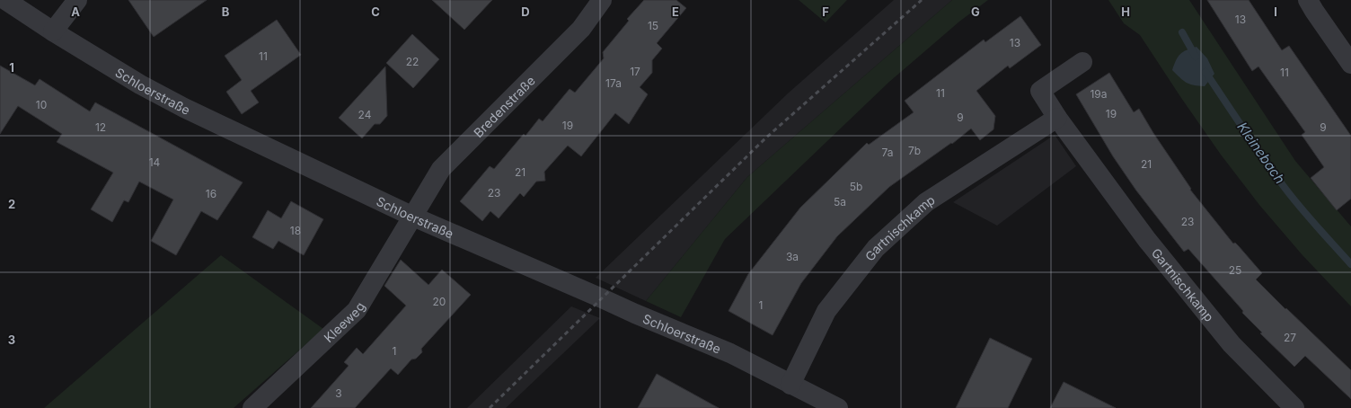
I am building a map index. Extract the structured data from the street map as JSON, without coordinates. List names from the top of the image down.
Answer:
{
  "streets": {
    "street": [
      "Schloerstraße",
      "Bredenstraße",
      "Gartnischkamp",
      "Kleeweg"
    ]
  },
  "crossings": [
    ["Schloerstraße", "Bredenstraße"],
    ["Schloerstraße", "Gartnischkamp"],
    ["Schloerstraße", "Kleeweg"],
    ["Bredenstraße", "Kleeweg"]
  ],
  "water": ["Kleinebach"],
  "house_numbers": [
    "13",
    "15",
    "13",
    "11",
    "22",
    "17",
    "11",
    "17a",
    "11",
    "19a",
    "10",
    "19",
    "24",
    "9",
    "19",
    "12",
    "9",
    "7b",
    "7a",
    "14",
    "21",
    "21",
    "5b",
    "23",
    "16",
    "5a",
    "23",
    "18",
    "3a",
    "25",
    "20",
    "1",
    "27",
    "1",
    "3"
  ],
  "grid": {
    "columns": [
      "A",
      "B",
      "C",
      "D",
      "E",
      "F",
      "G",
      "H",
      "I"
    ],
    "rows": ["1", "2", "3"]
  }
}
